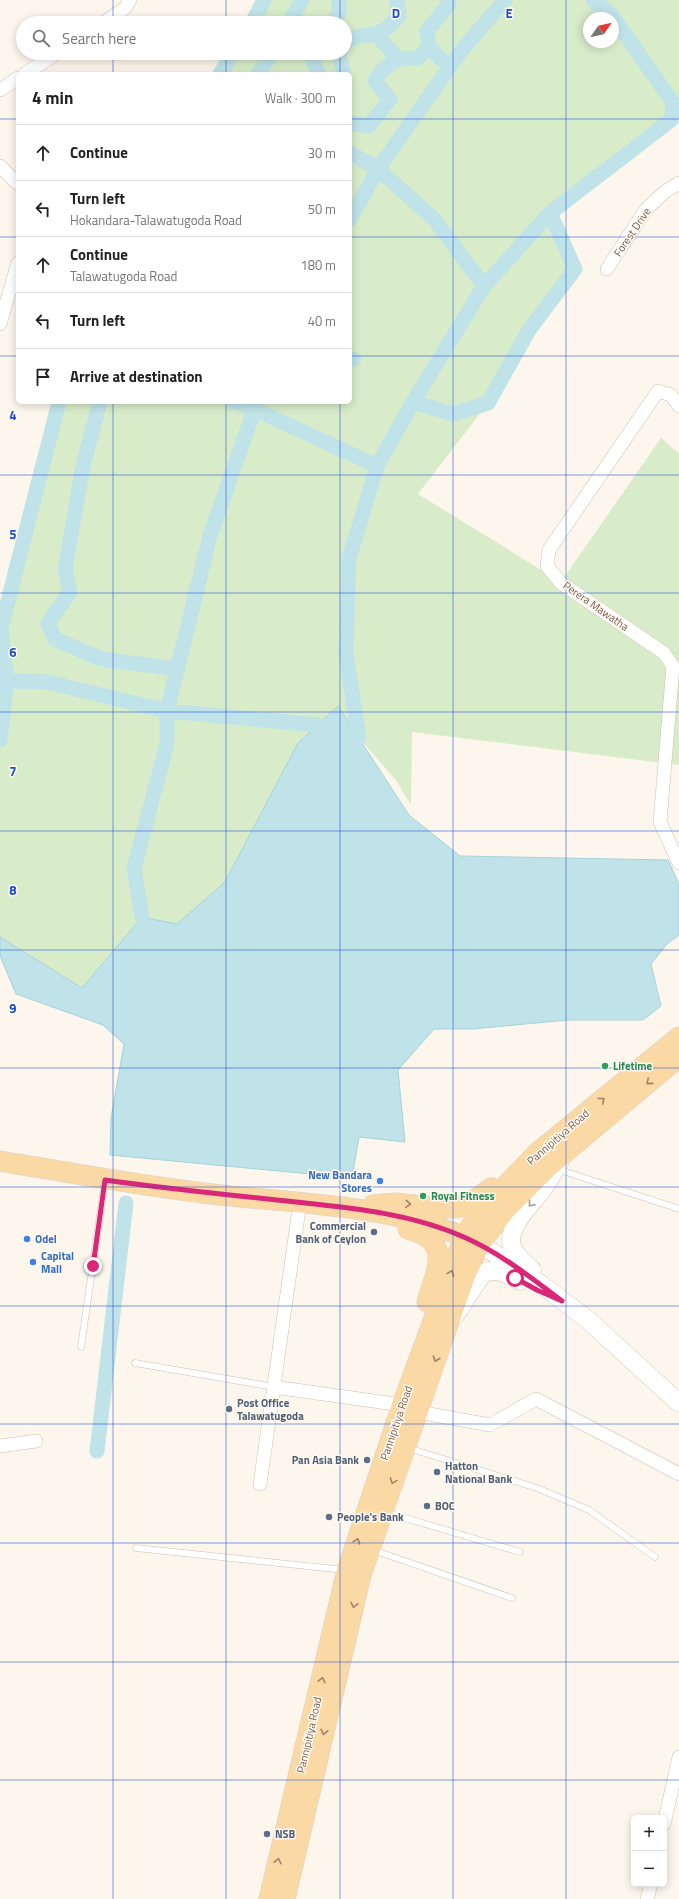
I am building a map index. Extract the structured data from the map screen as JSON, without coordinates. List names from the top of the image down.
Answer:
{
  "streets": {
    "main road": ["Pannipitiya Road"],
    "street": ["Forest Drive", "Perera Mawatha"]
  },
  "places": [
    "Lifetime",
    "New Bandara Stores",
    "Royal Fitness",
    "Commercial Bank of Ceylon",
    "Odel",
    "Capital Mall",
    "Post Office Talawatugoda",
    "Pan Asia Bank",
    "Hatton National Bank",
    "BOC",
    "People's Bank",
    "NSB"
  ],
  "north": "top right",
  "page": {
    "search": "Search here",
    "heading": ["4 min", "Walk · 300 m"],
    "list": [
      ["Continue", "30 m"],
      ["Turn left", "Hokandara-Talawatugoda Road", "50 m"],
      ["Continue", "Talawatugoda Road", "180 m"],
      ["Turn left", "40 m"],
      "Arrive at destination"
    ],
    "map_buttons": ["+", "−"]
  },
  "grid": {
    "columns": ["D", "E"],
    "rows": [
      "4",
      "5",
      "6",
      "7",
      "8",
      "9"
    ]
  }
}
